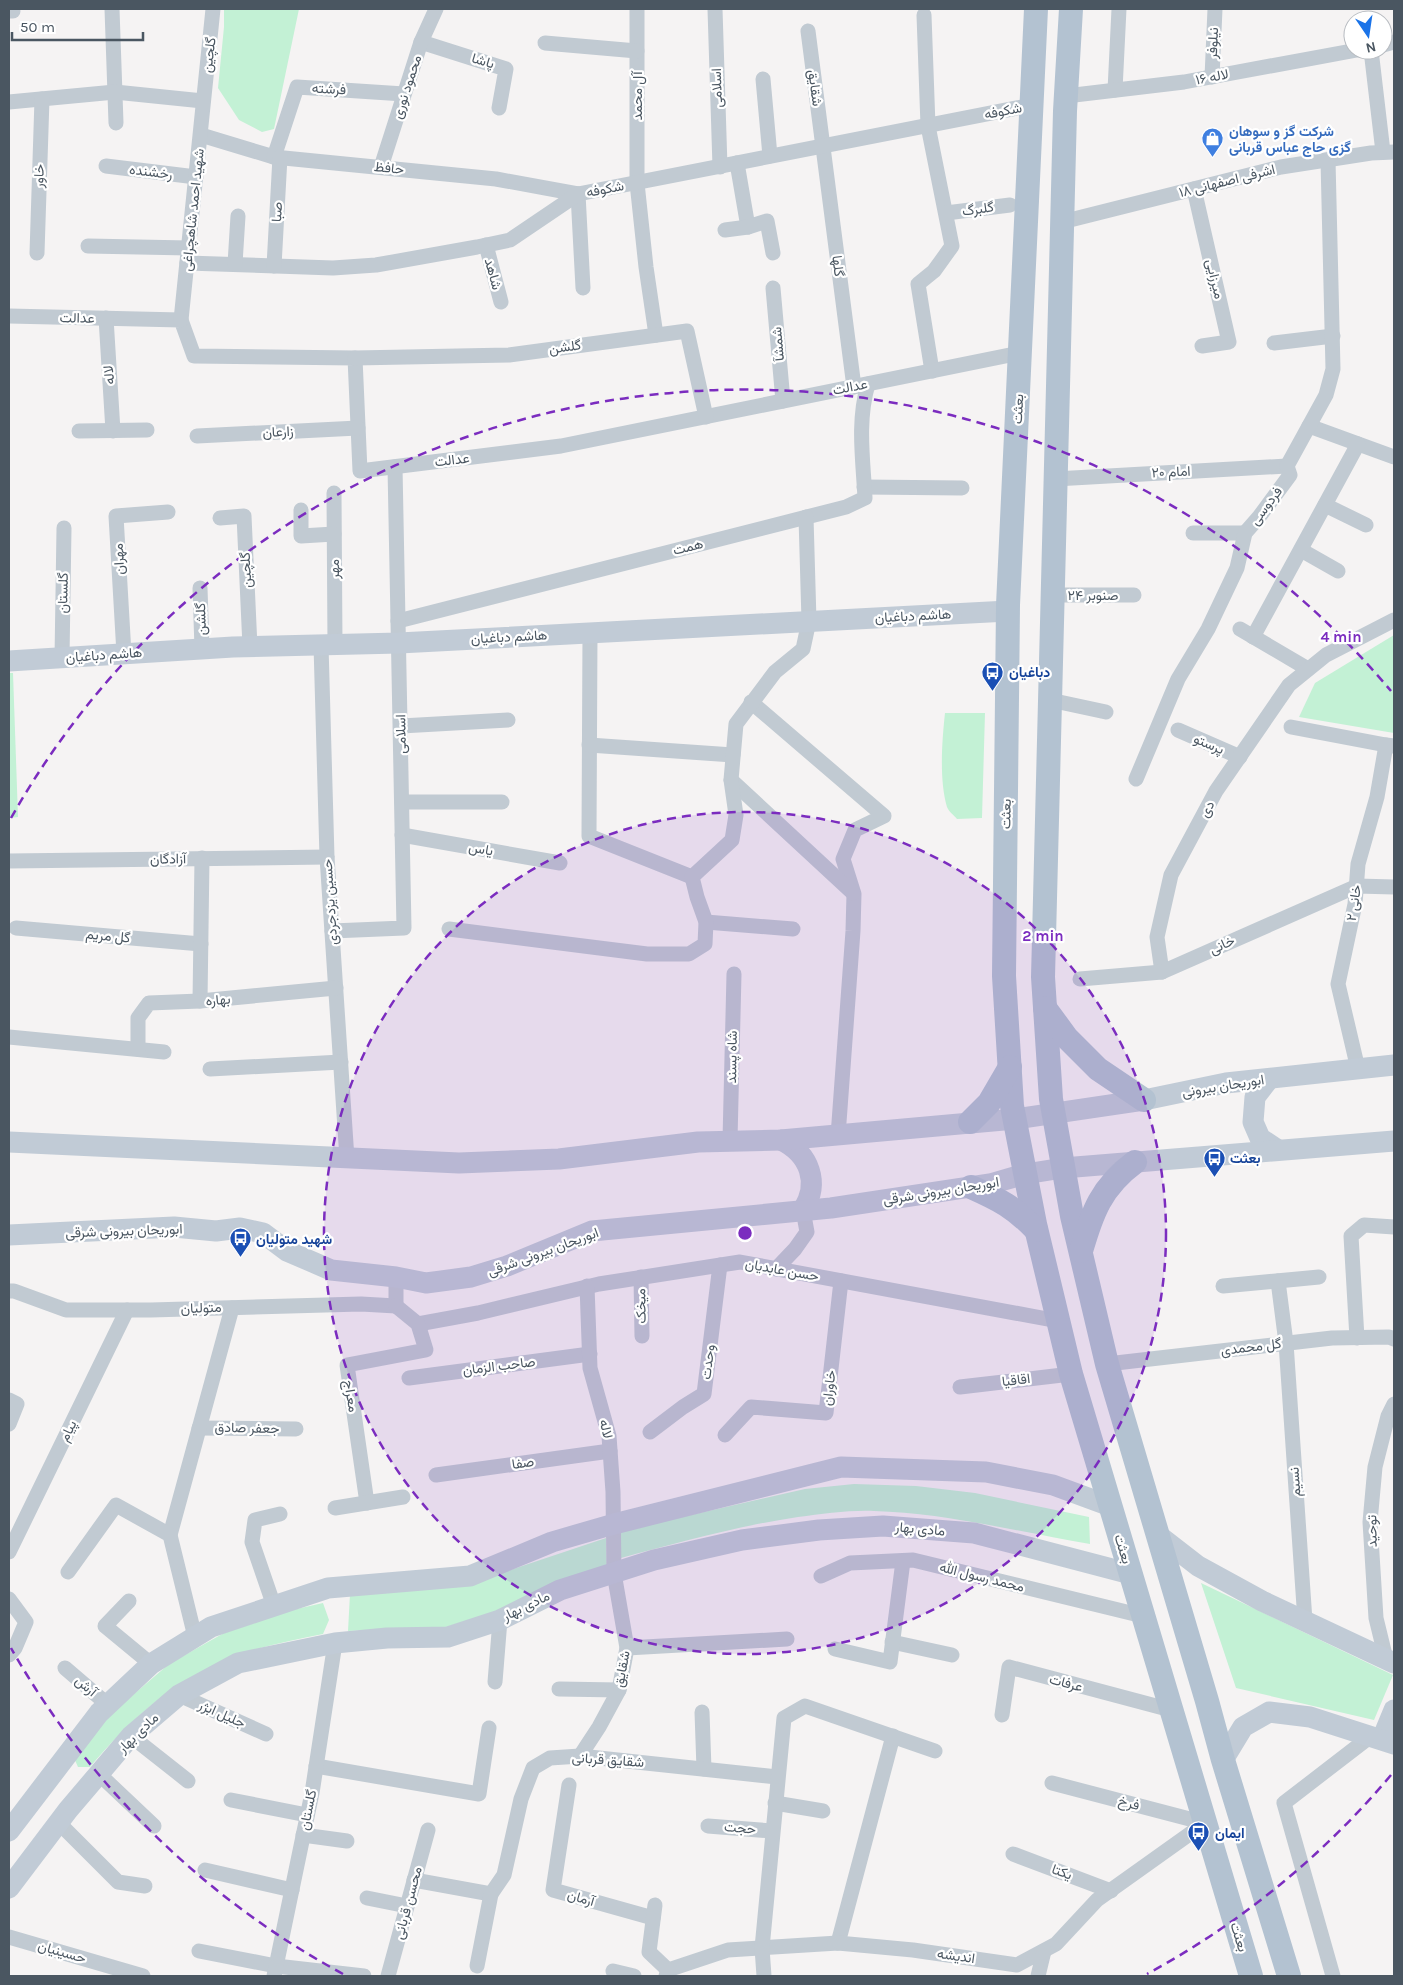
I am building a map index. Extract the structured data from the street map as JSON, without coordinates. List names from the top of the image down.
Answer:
{
  "streets": {
    "main road": ["بعثت"],
    "street": [
      "نیلوفر",
      "گلچین",
      "پاشا",
      "لاله ۱۶",
      "محمود نوری",
      "اسلامی",
      "شقایق",
      "فرشته",
      "آل محمد",
      "شکوفه",
      "حافظ",
      "رخشنده",
      "خاور",
      "اشرفی اصفهانی ۱۸",
      "گلبرگ",
      "شهید احمد شاهچراغی",
      "صبا",
      "گلها",
      "شاهد",
      "میرزایی",
      "عدالت",
      "شمشآ",
      "گلشن",
      "لاله",
      "زارعان",
      "امام ۲۰",
      "فردوسی",
      "همت",
      "مهران",
      "مهر",
      "گلستان",
      "صنوبر ۲۴",
      "هاشم دباغیان",
      "پرستو",
      "دی",
      "یاس",
      "آزادگان",
      "حسین یزدجردی",
      "خانی ۲",
      "گل مریم",
      "خانی",
      "بهاره",
      "شاه پسند",
      "ابوریحان بیرونی",
      "ابوریحان بیرونی شرقی",
      "حسن عابدیان",
      "میخک",
      "متولیان",
      "گل محمدی",
      "وحدت",
      "صاحب الزمان",
      "اقاقیا",
      "خاوران",
      "معراج",
      "جعفر صادق",
      "پیام",
      "صفا",
      "نسیم",
      "مادی بهار",
      "توحید",
      "محمد رسول الله",
      "عرفات",
      "آرش",
      "جلیل ابژر",
      "شقایق قربانی",
      "فرخ",
      "حجت",
      "یکتا",
      "آرمان",
      "محسن قربانی",
      "حسینیان",
      "اندیشه"
    ]
  },
  "crossings": [
    ["نیلوفر", "لاله ۱۶"],
    ["گلچین", "شهید احمد شاهچراغی"],
    ["گلچین", "هاشم دباغیان"],
    ["پاشا", "محمود نوری"],
    ["محمود نوری", "فرشته"],
    ["محمود نوری", "حافظ"],
    ["اسلامی", "شکوفه"],
    ["اسلامی", "عدالت"],
    ["اسلامی", "همت"],
    ["اسلامی", "هاشم دباغیان"],
    ["اسلامی", "یاس"],
    ["اسلامی", "حسین یزدجردی"],
    ["شقایق", "شکوفه"],
    ["شقایق", "گلها"],
    ["شقایق", "لاله"],
    ["شقایق", "مادی بهار"],
    ["شقایق", "شقایق قربانی"],
    ["فرشته", "حافظ"],
    ["فرشته", "صبا"],
    ["آل محمد", "شکوفه"],
    ["آل محمد", "گلشن"],
    ["شکوفه", "حافظ"],
    ["شکوفه", "شهید احمد شاهچراغی"],
    ["شکوفه", "صبا"],
    ["شکوفه", "گلها"],
    ["شکوفه", "شاهد"],
    ["شکوفه", "بعثت"],
    ["حافظ", "شهید احمد شاهچراغی"],
    ["حافظ", "صبا"],
    ["رخشنده", "شهید احمد شاهچراغی"],
    ["اشرفی اصفهانی ۱۸", "میرزایی"],
    ["اشرفی اصفهانی ۱۸", "فردوسی"],
    ["شهید احمد شاهچراغی", "عدالت"],
    ["گلها", "عدالت"],
    ["عدالت", "شمشآ"],
    ["عدالت", "گلشن"],
    ["عدالت", "لاله"],
    ["عدالت", "بعثت"],
    ["عدالت", "زارعان"],
    ["گلشن", "هاشم دباغیان"],
    ["لاله", "حسن عابدیان"],
    ["لاله", "صاحب الزمان"],
    ["لاله", "صفا"],
    ["لاله", "مادی بهار"],
    ["بعثت", "هاشم دباغیان"],
    ["بعثت", "ابوریحان بیرونی"],
    ["بعثت", "ابوریحان بیرونی شرقی"],
    ["بعثت", "حسن عابدیان"],
    ["بعثت", "اقاقیا"],
    ["بعثت", "مادی بهار"],
    ["بعثت", "محمد رسول الله"],
    ["بعثت", "عرفات"],
    ["بعثت", "فرخ"],
    ["بعثت", "اندیشه"],
    ["امام ۲۰", "فردوسی"],
    ["مهران", "هاشم دباغیان"],
    ["مهر", "هاشم دباغیان"],
    ["مهر", "حسین یزدجردی"],
    ["گلستان", "هاشم دباغیان"],
    ["گلستان", "مادی بهار"],
    ["هاشم دباغیان", "حسین یزدجردی"],
    ["پرستو", "دی"],
    ["دی", "خانی"],
    ["آزادگان", "حسین یزدجردی"],
    ["حسین یزدجردی", "بهاره"],
    ["خانی ۲", "خانی"],
    ["خانی ۲", "ابوریحان بیرونی"],
    ["حسن عابدیان", "میخک"],
    ["حسن عابدیان", "وحدت"],
    ["حسن عابدیان", "خاوران"],
    ["حسن عابدیان", "معراج"],
    ["متولیان", "پیام"],
    ["گل محمدی", "نسیم"],
    ["مادی بهار", "جلیل ابژر"],
    ["فرخ", "اندیشه"],
    ["یکتا", "اندیشه"],
    ["آرمان", "اندیشه"]
  ],
  "places": {
    "shop": ["شرکت گز و سوهان گزی حاج عباس قربانی"],
    "bus stop": [
      "دباغیان",
      "بعثت",
      "شهید متولیان",
      "ایمان"
    ]
  },
  "scale_bar": "50 m",
  "north": "bottom",
  "rings": ["4 min", "2 min"]
}
